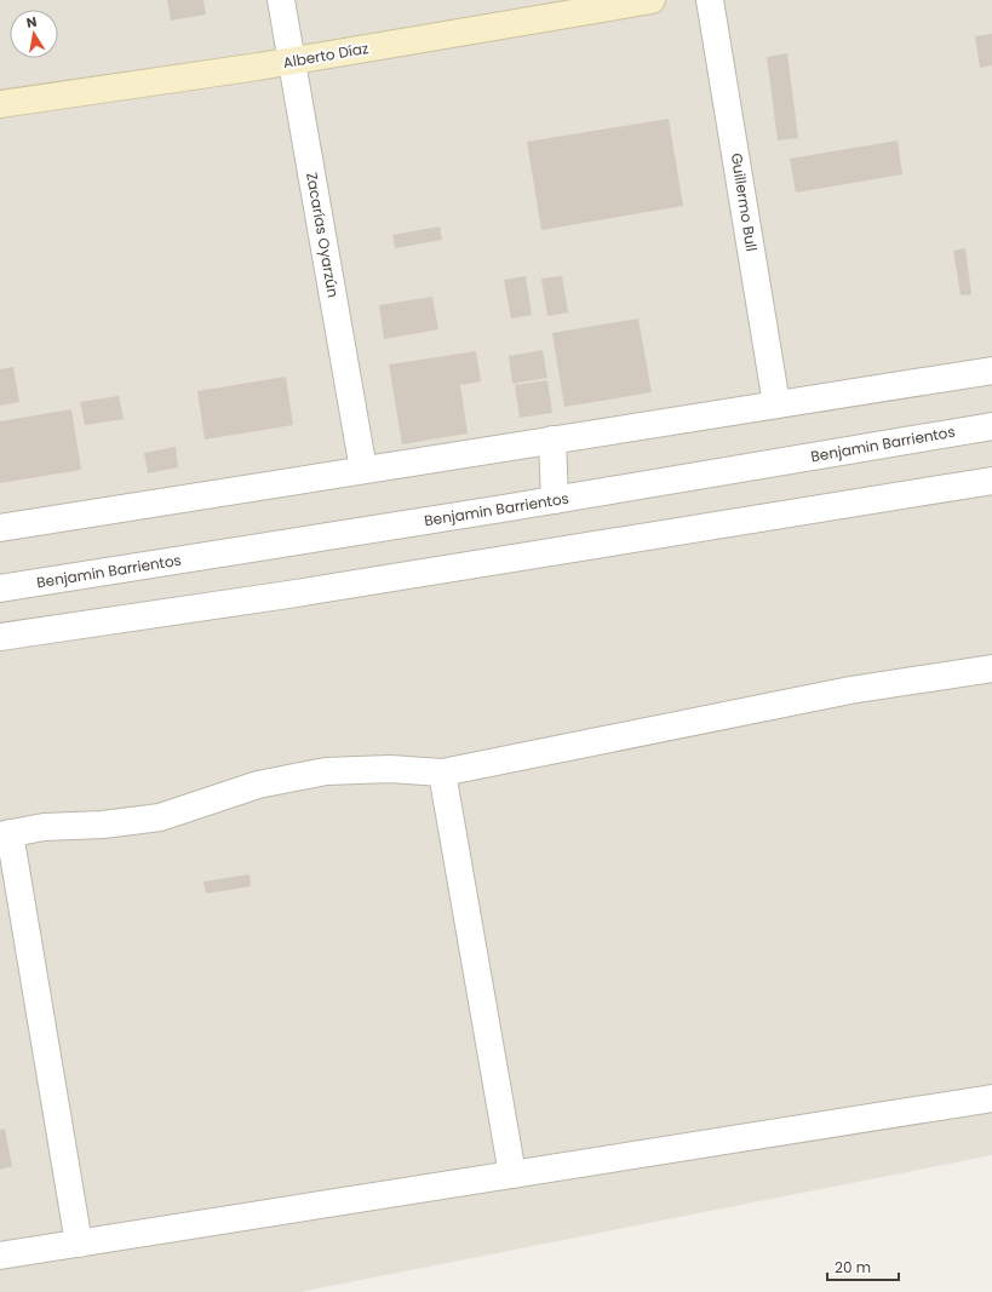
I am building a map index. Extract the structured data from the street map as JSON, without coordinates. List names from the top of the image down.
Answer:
{
  "streets": {
    "street": [
      "Alberto Díaz",
      "Guillermo Bull",
      "Zacarías Oyarzún",
      "Benjamin Barrientos"
    ]
  },
  "crossings": [
    ["Alberto Díaz", "Zacarías Oyarzún"]
  ],
  "scale_bar": "20 m",
  "north": "top"
}
